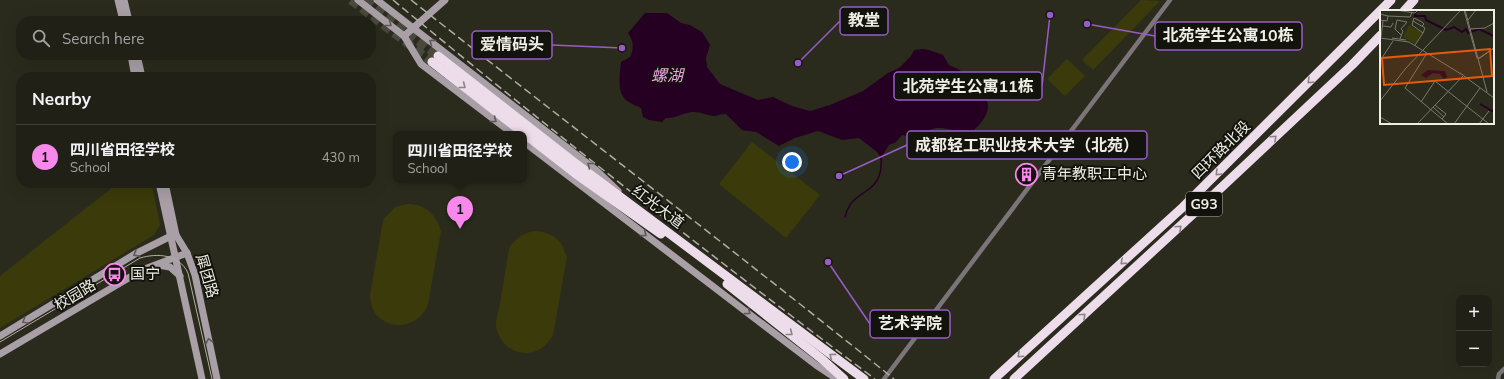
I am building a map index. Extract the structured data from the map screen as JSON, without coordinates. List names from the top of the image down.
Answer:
{
  "streets": {
    "highway": ["四环路北段", "G93", "红光大道"],
    "main road": ["犀团路", "校园路"]
  },
  "crossings": [
    ["犀团路", "校园路"]
  ],
  "water": ["螺湖"],
  "places": {
    "other": [
      "北苑学生公寓11栋",
      "北苑学生公寓10栋",
      "爱情码头",
      "教堂",
      "成都轻工职业技术大学（北苑）",
      "艺术学院"
    ],
    "building": ["青年教职工中心"],
    "bus stop": ["国宁"]
  },
  "page": {
    "search": "Search here",
    "heading": "Nearby",
    "list": [
      {
        "mark": "1",
        "name": "四川省田径学校",
        "note": "School",
        "value": "430 m"
      }
    ],
    "popup": ["四川省田径学校", "School"],
    "pins": "1",
    "map_buttons": ["+", "−"]
  }
}
